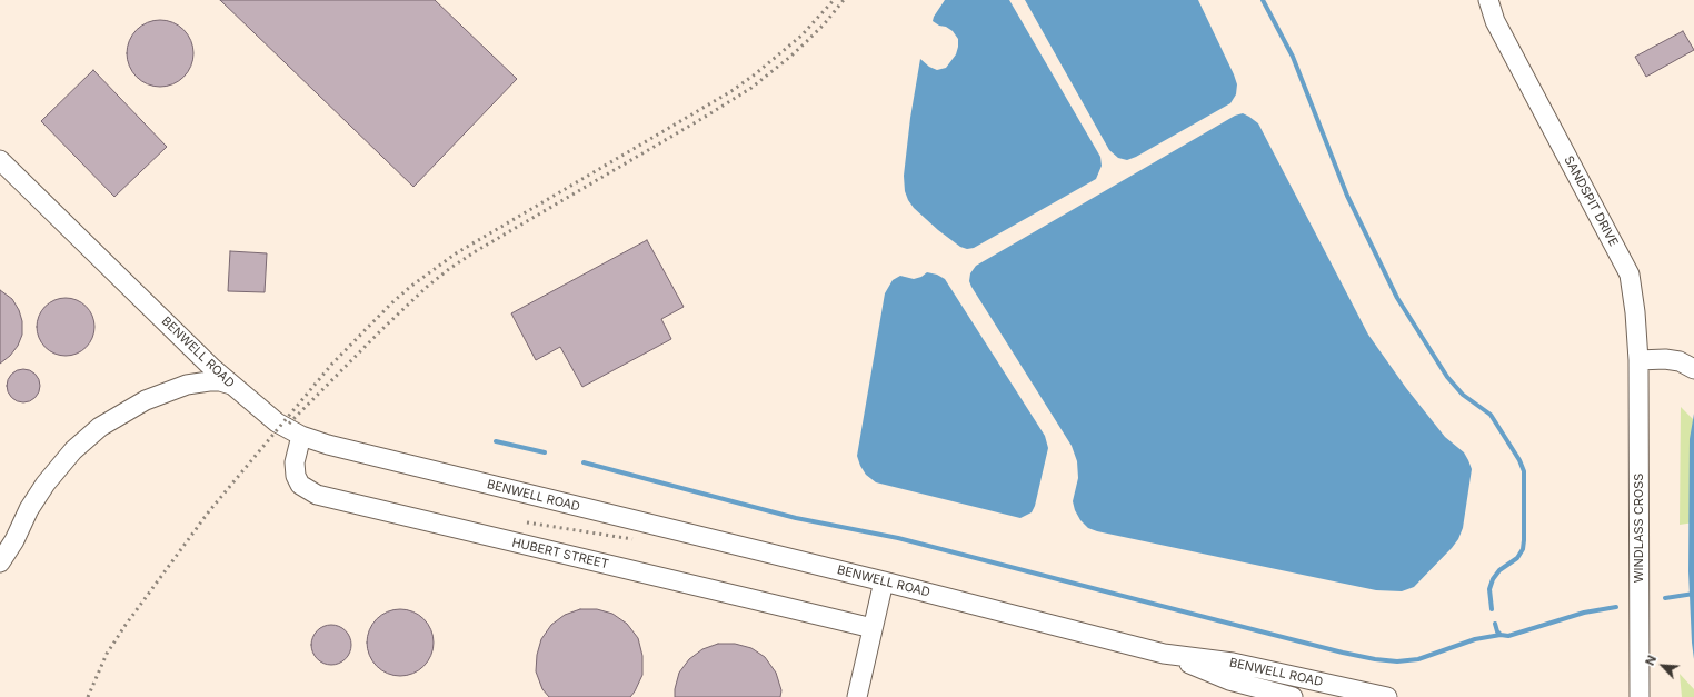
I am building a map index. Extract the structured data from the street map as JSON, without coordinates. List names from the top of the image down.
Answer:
{
  "streets": {
    "street": [
      "SANDSPIT DRIVE",
      "BENWELL ROAD",
      "WINDLASS CROSS",
      "HUBERT STREET"
    ]
  },
  "crossings": [
    ["SANDSPIT DRIVE", "WINDLASS CROSS"],
    ["BENWELL ROAD", "HUBERT STREET"]
  ],
  "north": "top left"
}
